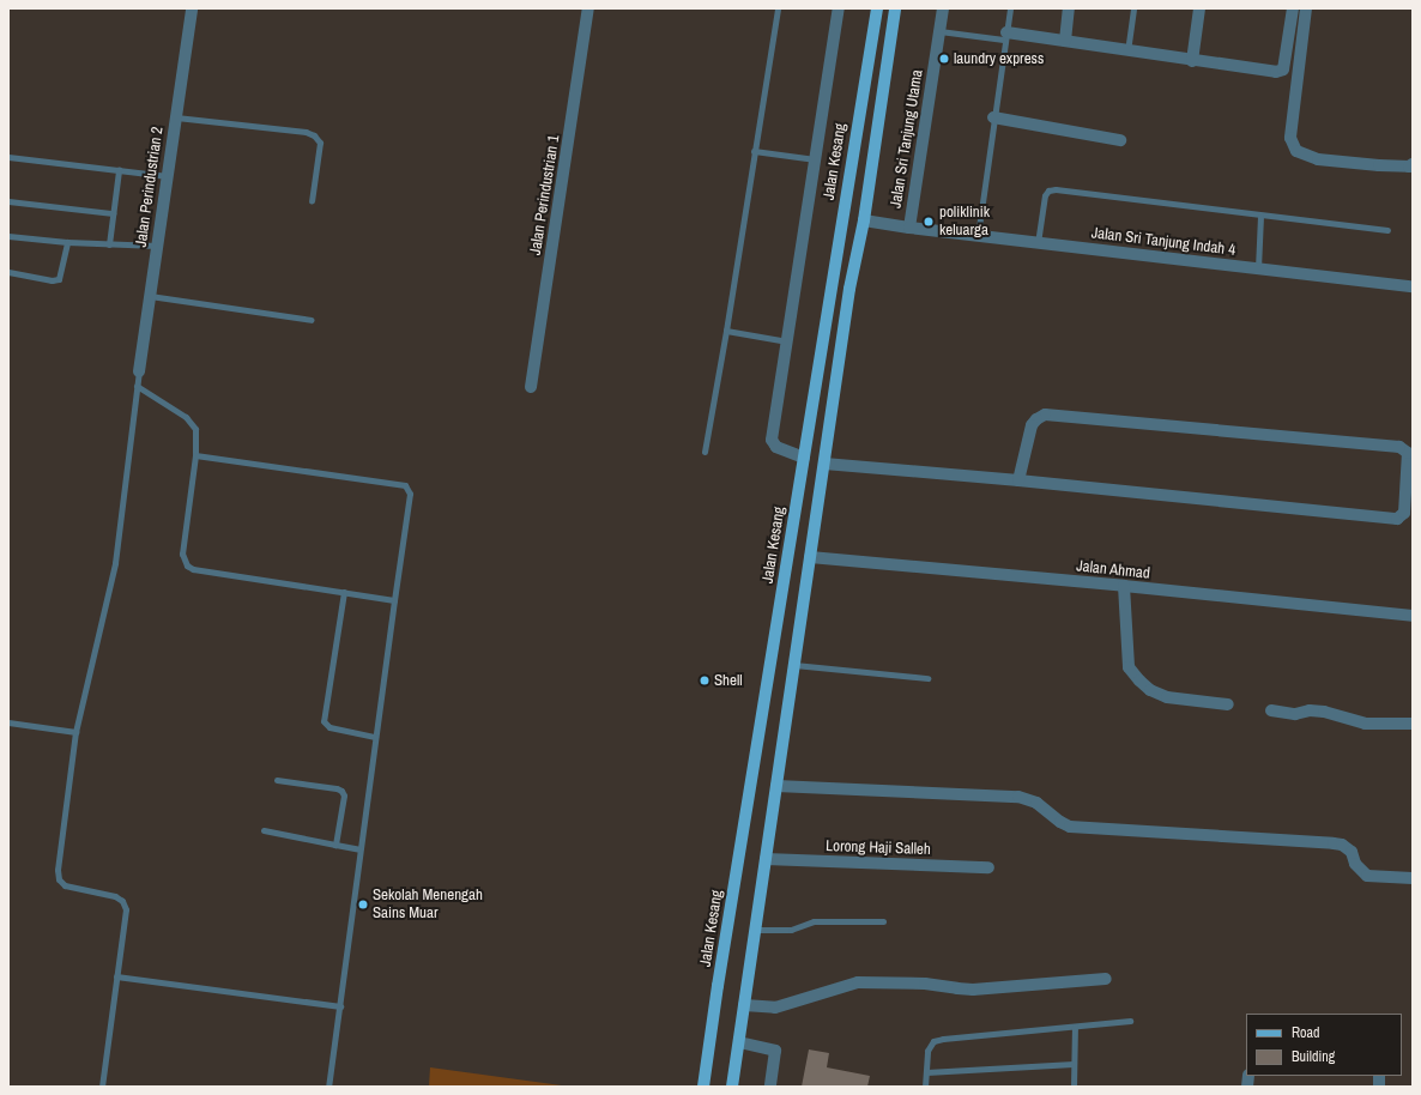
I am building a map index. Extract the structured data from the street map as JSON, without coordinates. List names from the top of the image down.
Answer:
{
  "streets": {
    "main road": ["Jalan Kesang"],
    "street": [
      "Jalan Sri Tanjung Utama",
      "Jalan Perindustrian 2",
      "Jalan Perindustrian 1",
      "Jalan Sri Tanjung Indah 4",
      "Jalan Ahmad",
      "Lorong Haji Salleh"
    ]
  },
  "crossings": [
    ["Jalan Sri Tanjung Utama", "Jalan Sri Tanjung Indah 4"]
  ],
  "places": [
    "laundry express",
    "poliklinik keluarga",
    "Shell",
    "Sekolah Menengah Sains Muar"
  ],
  "legend": ["Road", "Building"]
}
